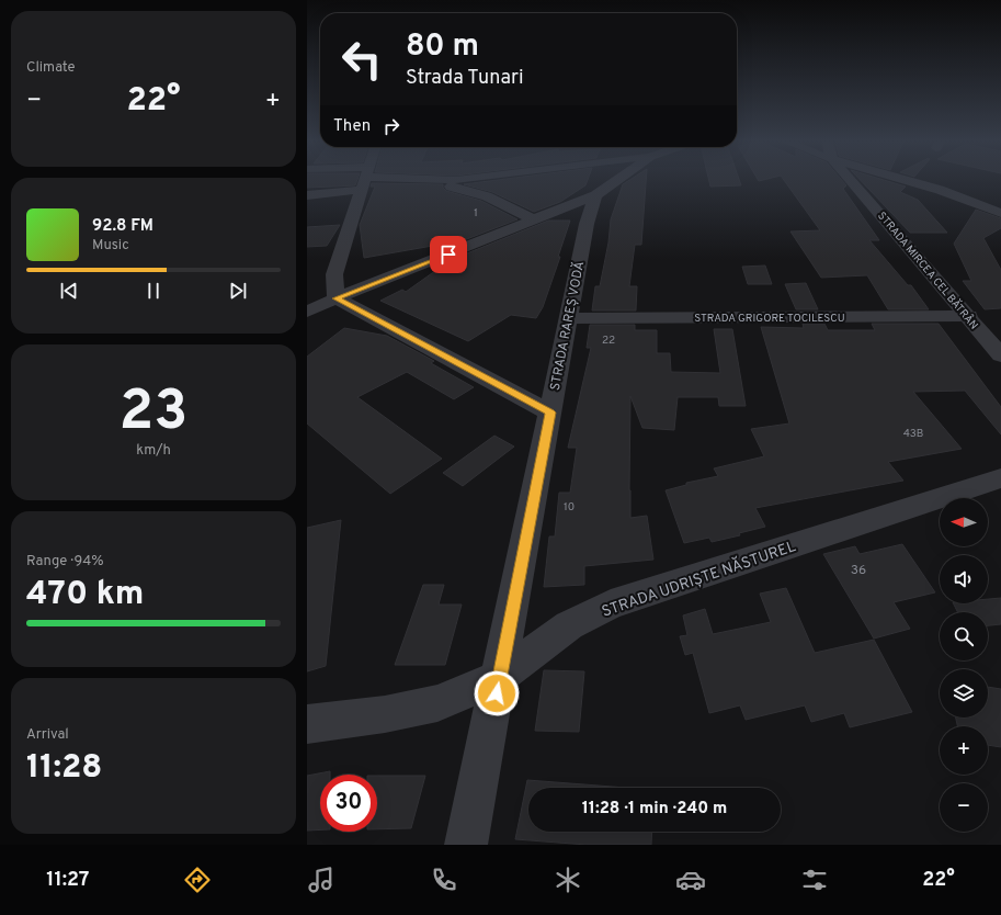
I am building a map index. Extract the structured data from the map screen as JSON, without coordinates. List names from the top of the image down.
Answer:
{
  "streets": {
    "street": [
      "STRADA MIRCEA CEL BĂTRÂN",
      "STRADA GRIGORE TOCILESCU",
      "STRADA RAREȘ VODĂ",
      "STRADA UDRIȘTE NĂSTUREL"
    ]
  },
  "crossings": [
    ["STRADA MIRCEA CEL BĂTRÂN", "STRADA GRIGORE TOCILESCU"],
    ["STRADA GRIGORE TOCILESCU", "STRADA RAREȘ VODĂ"],
    ["STRADA RAREȘ VODĂ", "STRADA UDRIȘTE NĂSTUREL"]
  ],
  "house_numbers": [
    "1",
    "22",
    "43B",
    "10",
    "36"
  ],
  "north": "left",
  "page": {
    "tile": [
      "Climate",
      ["23", "km/h"],
      ["Range · 94%", "470 km"],
      ["Arrival", "11:28"]
    ],
    "turn": ["80 m", "Strada Tunari"],
    "heat": ["−", "22°", "+"],
    "then": "Then",
    "song": ["92.8 FM", "Music"],
    "map_buttons": ["+", "−"],
    "limit": "30",
    "trip": "11:28 · 1 min · 240 m",
    "tabs": ["11:27", "22°"]
  }
}
